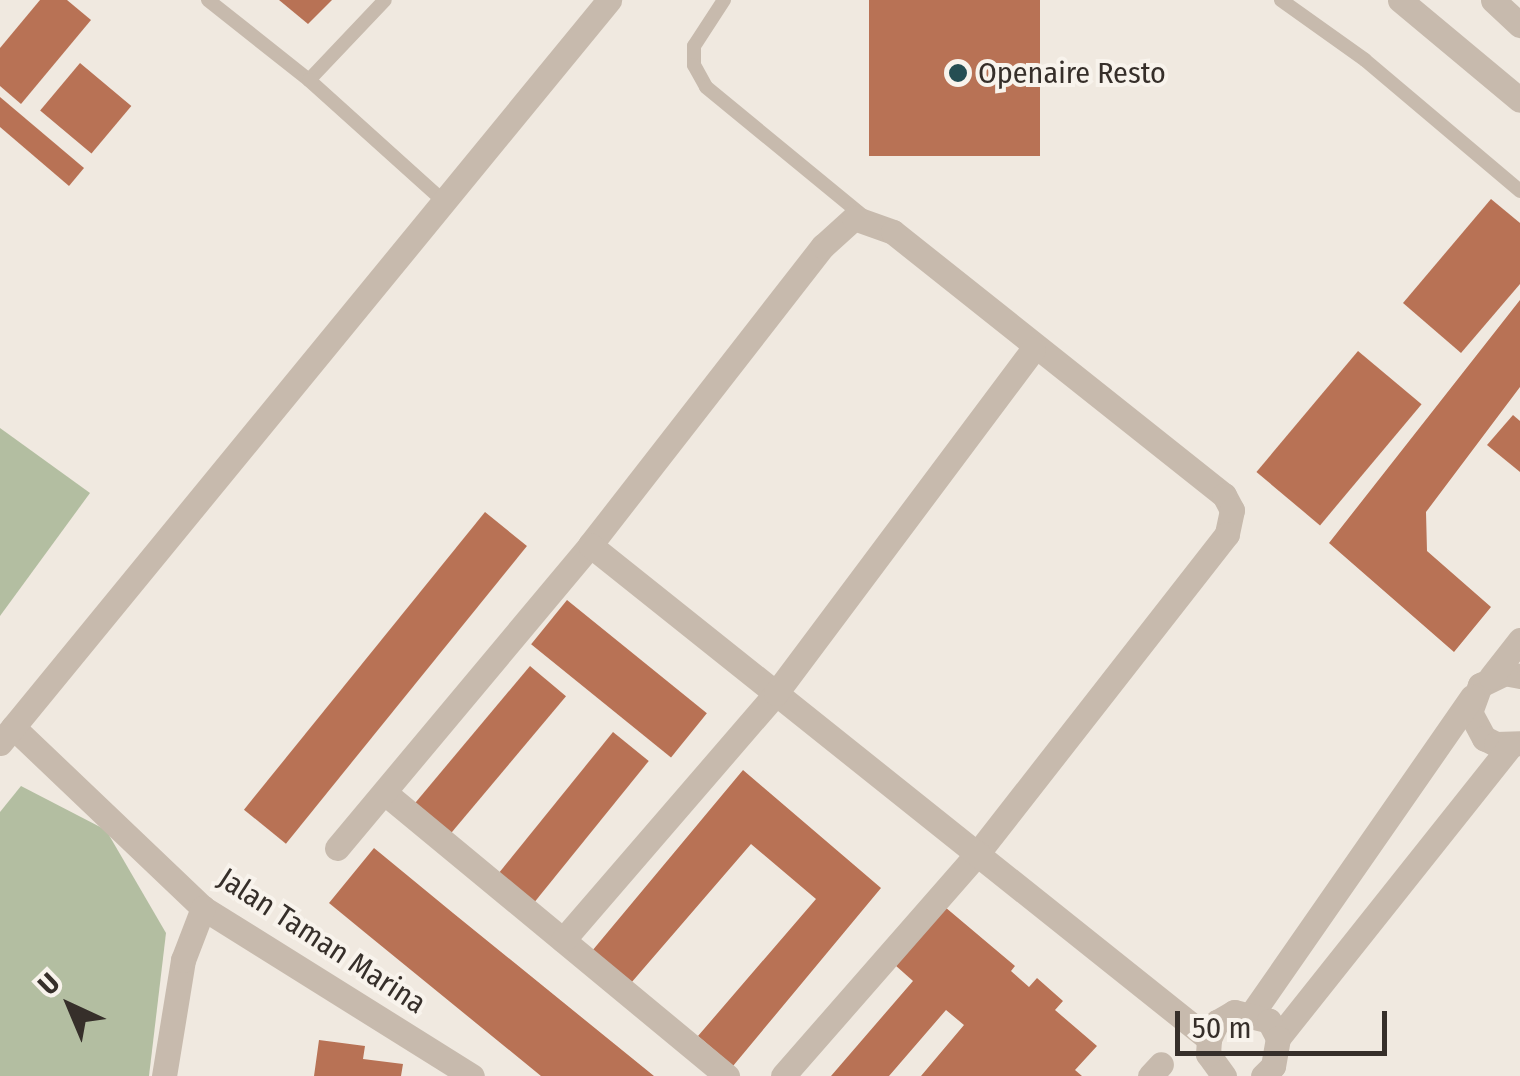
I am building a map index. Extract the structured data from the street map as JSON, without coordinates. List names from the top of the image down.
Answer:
{
  "streets": {
    "street": ["Jalan Taman Marina"]
  },
  "places": ["Openaire Resto"],
  "scale_bar": "50 m",
  "north": "top left"
}
